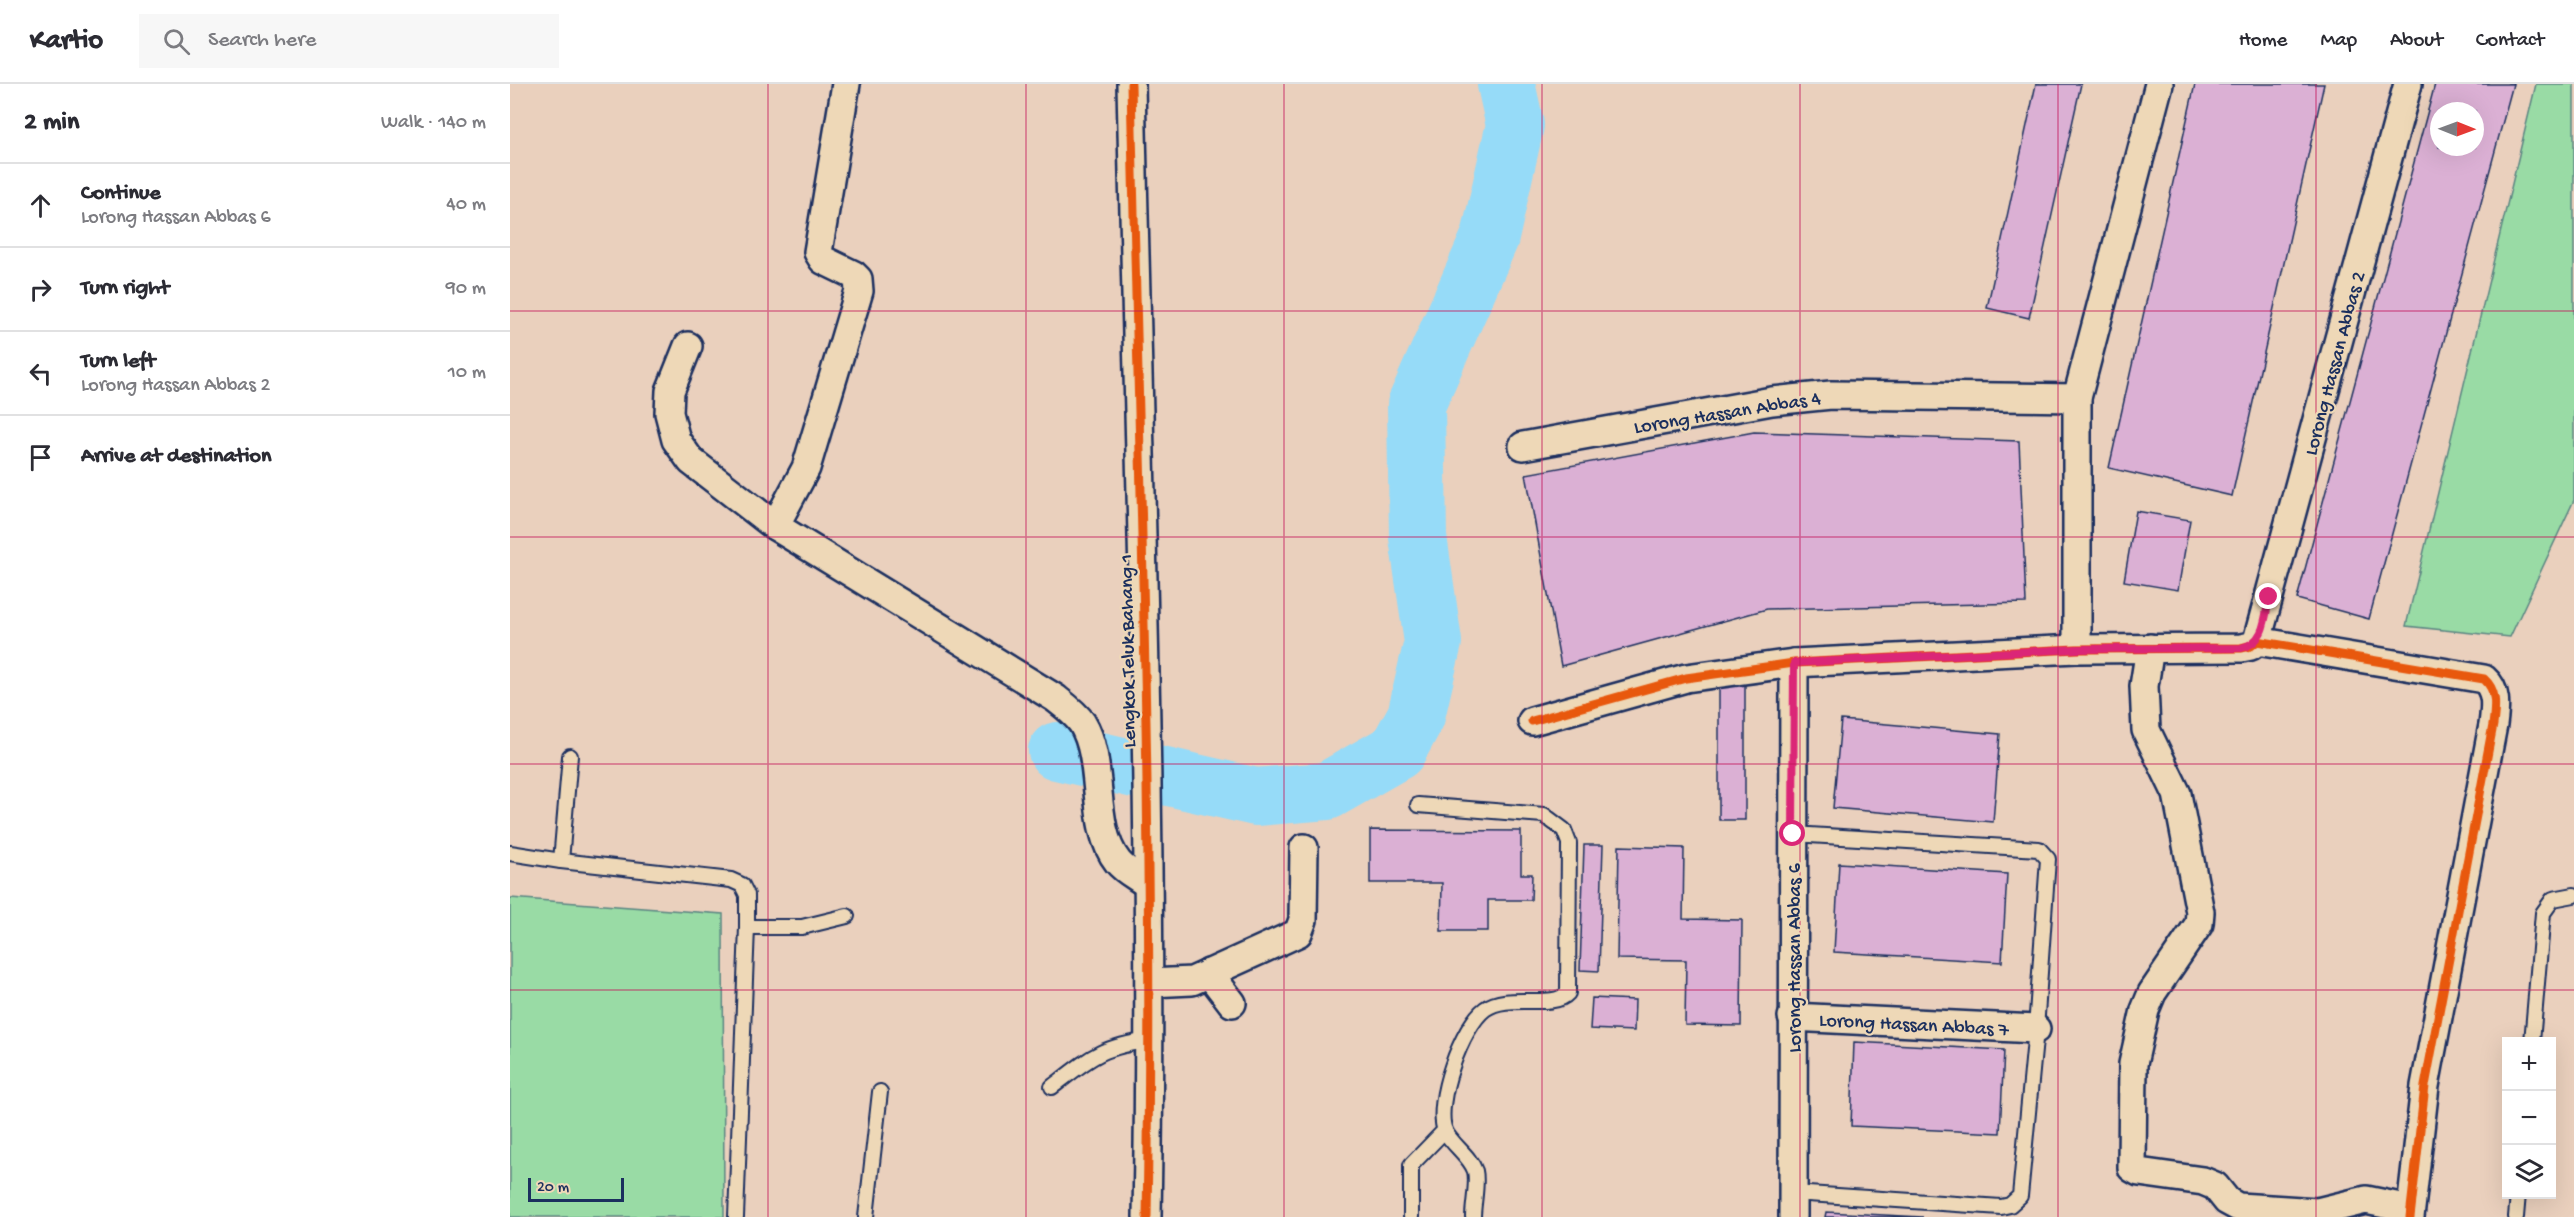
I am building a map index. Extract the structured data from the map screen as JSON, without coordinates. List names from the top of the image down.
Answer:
{
  "streets": {
    "street": [
      "Lorong Hassan Abbas 2",
      "Lorong Hassan Abbas 4",
      "Lengkok Teluk Bahang 1",
      "Lorong Hassan Abbas 6",
      "Lorong Hassan Abbas 7"
    ]
  },
  "crossings": [
    ["Lorong Hassan Abbas 6", "Lorong Hassan Abbas 7"]
  ],
  "scale_bar": "20 m",
  "north": "right",
  "page": {
    "header": "Kartio",
    "search": "Search here",
    "nav": [
      "Home",
      "Map",
      "About",
      "Contact"
    ],
    "heading": ["2 min", "Walk · 140 m"],
    "list": [
      ["Continue", "Lorong Hassan Abbas 6", "40 m"],
      ["Turn right", "90 m"],
      ["Turn left", "Lorong Hassan Abbas 2", "10 m"],
      "Arrive at destination"
    ],
    "map_buttons": ["+", "−"],
    "scale": "20 m"
  }
}
